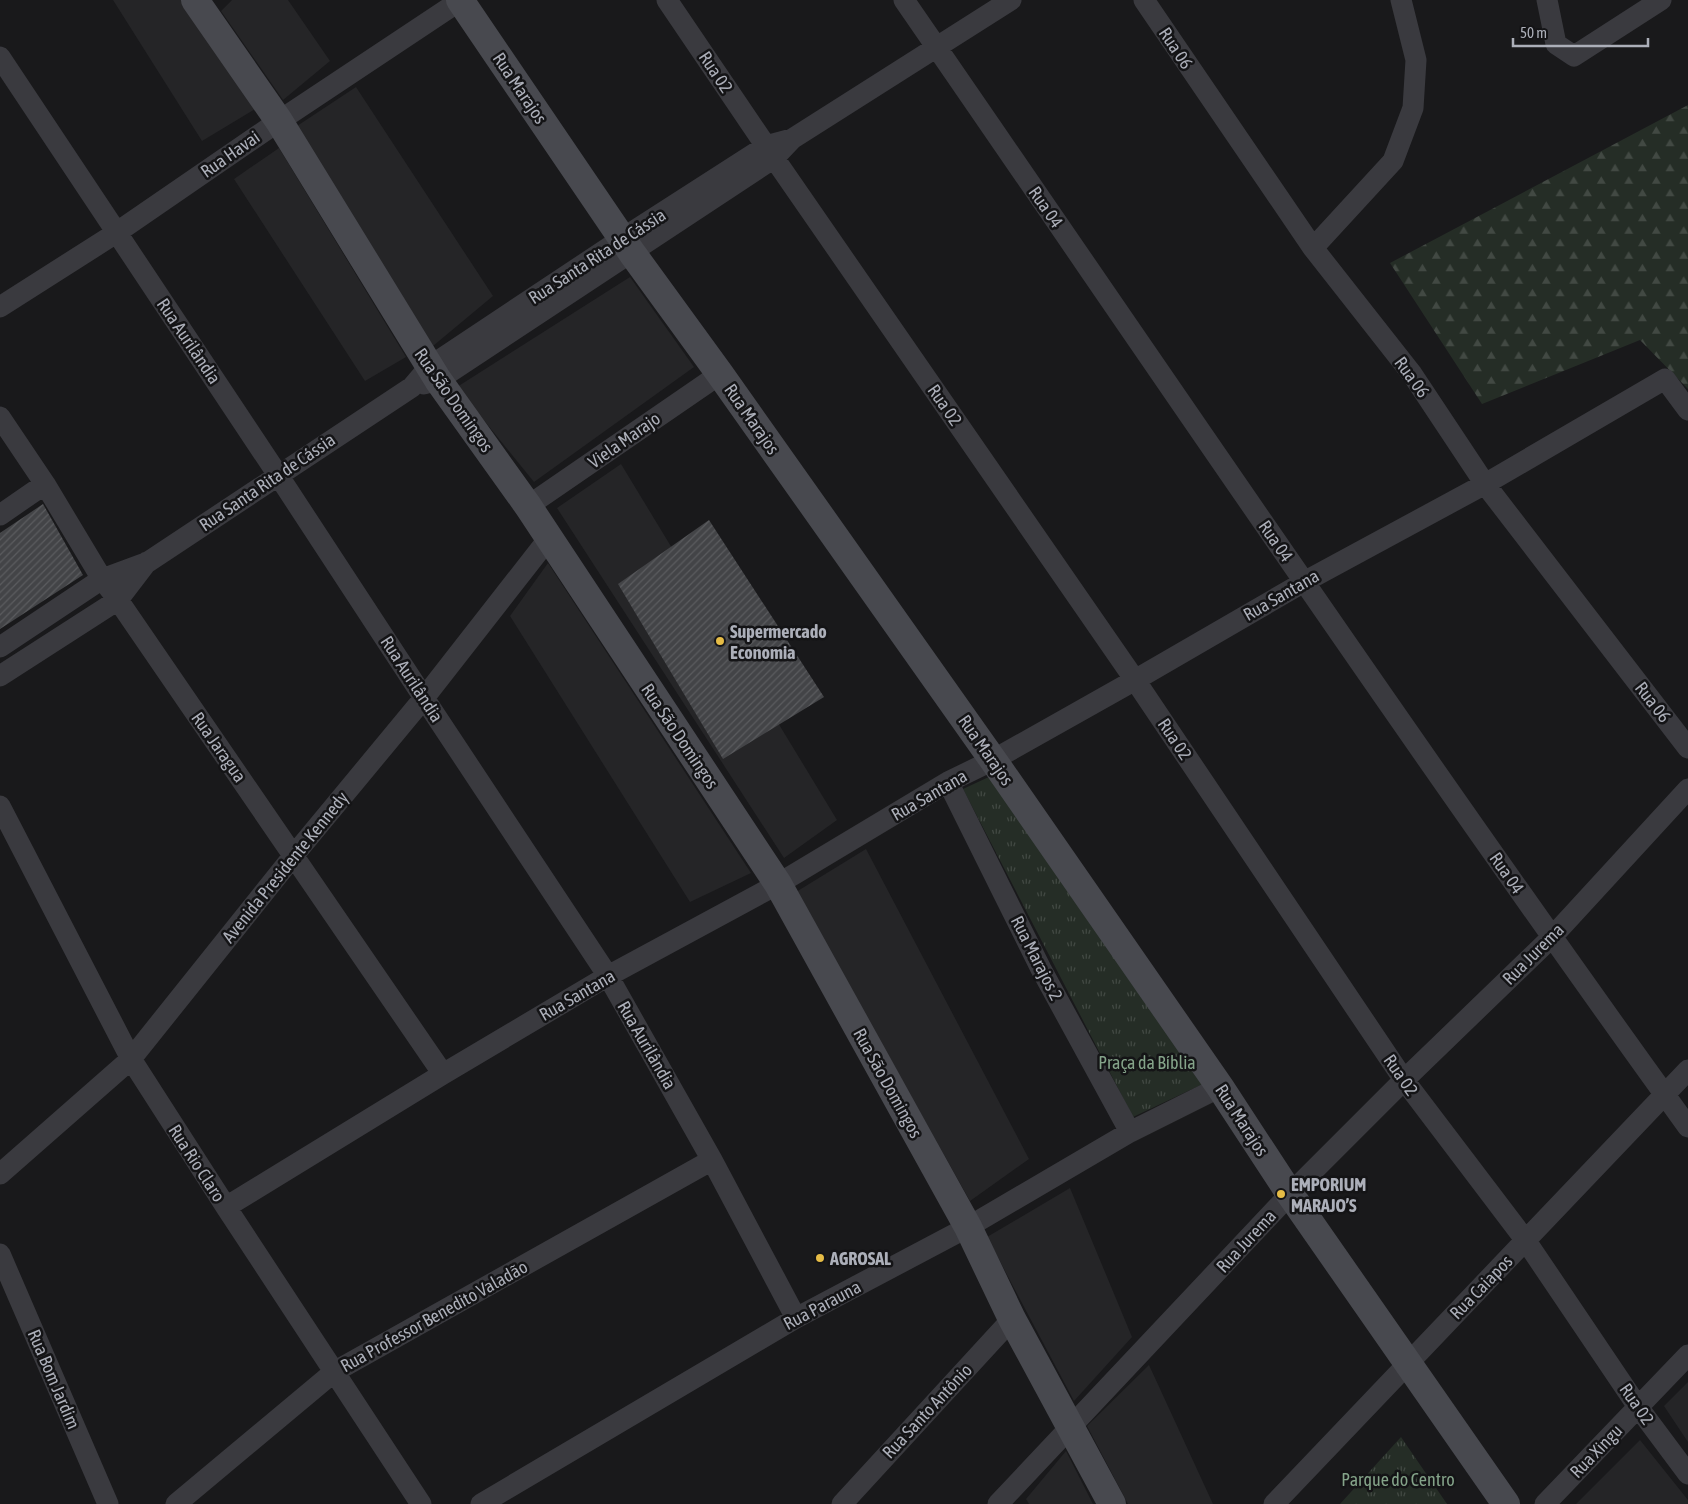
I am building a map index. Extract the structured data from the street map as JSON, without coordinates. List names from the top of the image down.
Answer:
{
  "streets": {
    "street": [
      "Rua 06",
      "Rua 02",
      "Rua Marajos",
      "Rua Havai",
      "Rua 04",
      "Rua Santa Rita de Cássia",
      "Rua Aurilândia",
      "Rua São Domingos",
      "Viela Marajo",
      "Rua Santana",
      "Rua Jaragua",
      "Avenida Presidente Kennedy",
      "Rua Jurema",
      "Rua Marajos 2",
      "Rua Rio Claro",
      "Rua Caiapos",
      "Rua Parauna",
      "Rua Professor Benedito Valadão",
      "Rua Bom Jardim",
      "Rua Santo Antônio",
      "Rua Xingu"
    ]
  },
  "crossings": [
    ["Rua 06", "Rua Santana"],
    ["Rua 02", "Rua Santa Rita de Cássia"],
    ["Rua 02", "Rua Santana"],
    ["Rua 02", "Rua Jurema"],
    ["Rua 02", "Rua Caiapos"],
    ["Rua 02", "Rua Xingu"],
    ["Rua Marajos", "Rua Havai"],
    ["Rua Marajos", "Rua Santa Rita de Cássia"],
    ["Rua Marajos", "Viela Marajo"],
    ["Rua Marajos", "Rua Santana"],
    ["Rua Marajos", "Rua Jurema"],
    ["Rua Marajos", "Rua Caiapos"],
    ["Rua Marajos", "Rua Parauna"],
    ["Rua Havai", "Rua Aurilândia"],
    ["Rua Havai", "Rua São Domingos"],
    ["Rua 04", "Rua Santa Rita de Cássia"],
    ["Rua 04", "Rua Santana"],
    ["Rua 04", "Rua Jurema"],
    ["Rua 04", "Rua Caiapos"],
    ["Rua Santa Rita de Cássia", "Rua Aurilândia"],
    ["Rua Santa Rita de Cássia", "Rua São Domingos"],
    ["Rua Santa Rita de Cássia", "Rua Jaragua"],
    ["Rua Aurilândia", "Rua Santana"],
    ["Rua Aurilândia", "Avenida Presidente Kennedy"],
    ["Rua Aurilândia", "Rua Parauna"],
    ["Rua Aurilândia", "Rua Professor Benedito Valadão"],
    ["Rua São Domingos", "Viela Marajo"],
    ["Rua São Domingos", "Rua Santana"],
    ["Rua São Domingos", "Avenida Presidente Kennedy"],
    ["Rua São Domingos", "Rua Jurema"],
    ["Rua São Domingos", "Rua Parauna"],
    ["Rua São Domingos", "Rua Santo Antônio"],
    ["Rua Santana", "Rua Jaragua"],
    ["Rua Santana", "Rua Marajos 2"],
    ["Rua Santana", "Rua Rio Claro"],
    ["Rua Jaragua", "Avenida Presidente Kennedy"],
    ["Avenida Presidente Kennedy", "Rua Rio Claro"],
    ["Rua Marajos 2", "Rua Parauna"],
    ["Rua Rio Claro", "Rua Professor Benedito Valadão"]
  ],
  "parks": ["Praça da Bíblia", "Parque do Centro"],
  "places": ["Supermercado Economia", "EMPORIUM MARAJO’S", "AGROSAL"],
  "scale_bar": "50 m"
}
